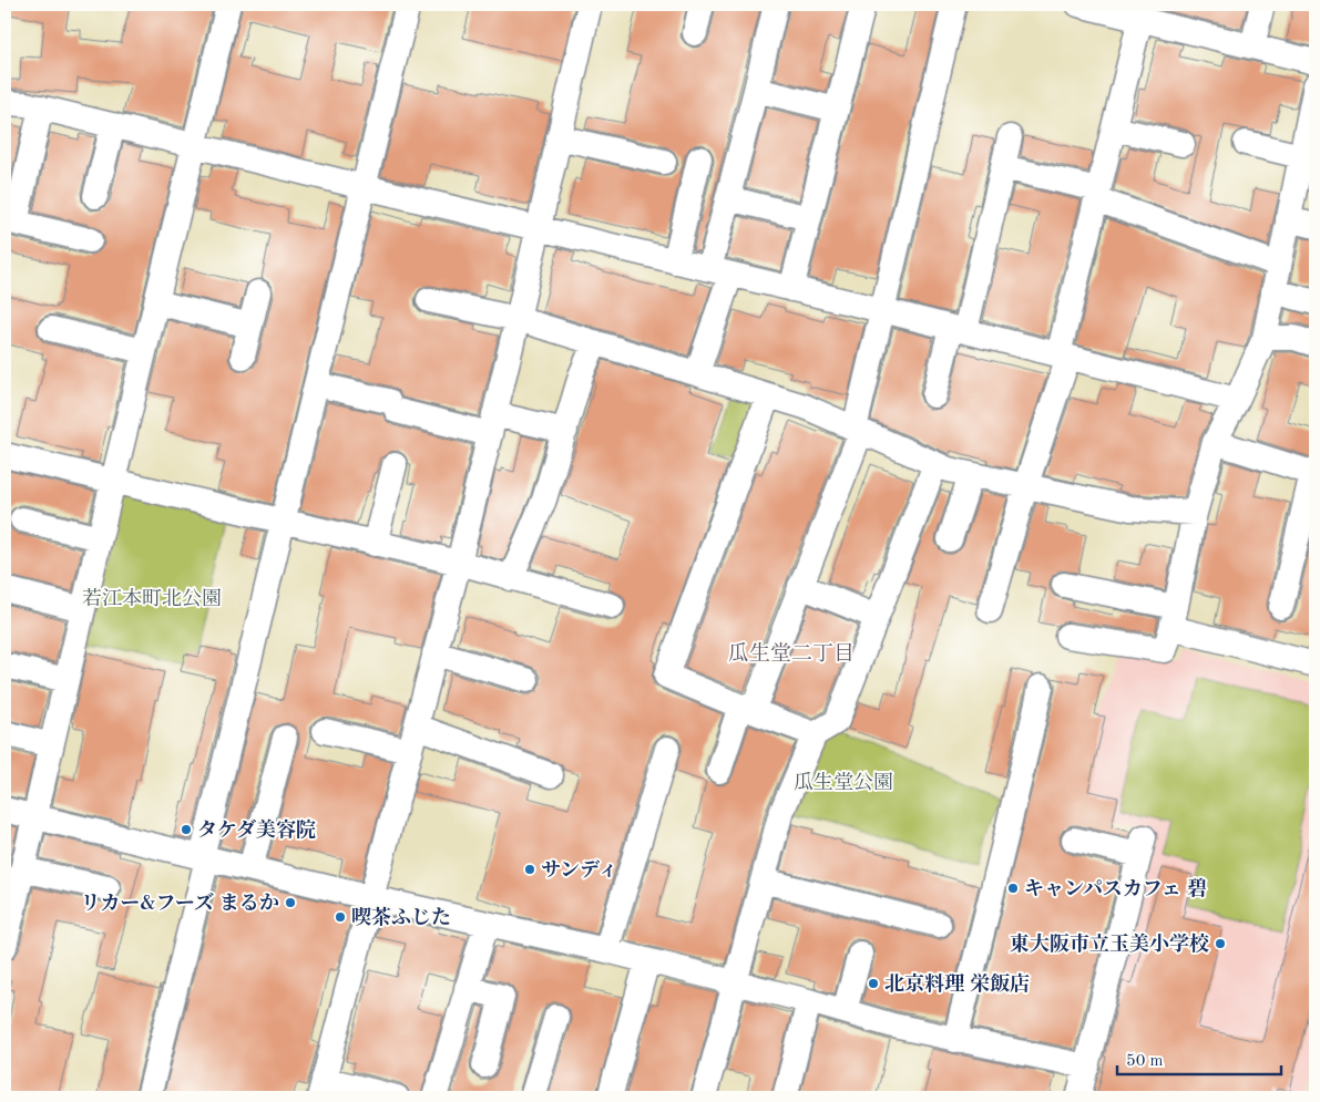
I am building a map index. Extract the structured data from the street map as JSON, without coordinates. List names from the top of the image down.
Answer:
{
  "districts": ["瓜生堂二丁目"],
  "parks": ["若江本町北公園", "瓜生堂公園"],
  "places": [
    "タケダ美容院",
    "サンディ",
    "キャンパスカフェ 碧",
    "リカー&フーズ まるか",
    "喫茶ふじた",
    "東大阪市立玉美小学校",
    "北京料理 栄飯店"
  ],
  "scale_bar": "50 m"
}
